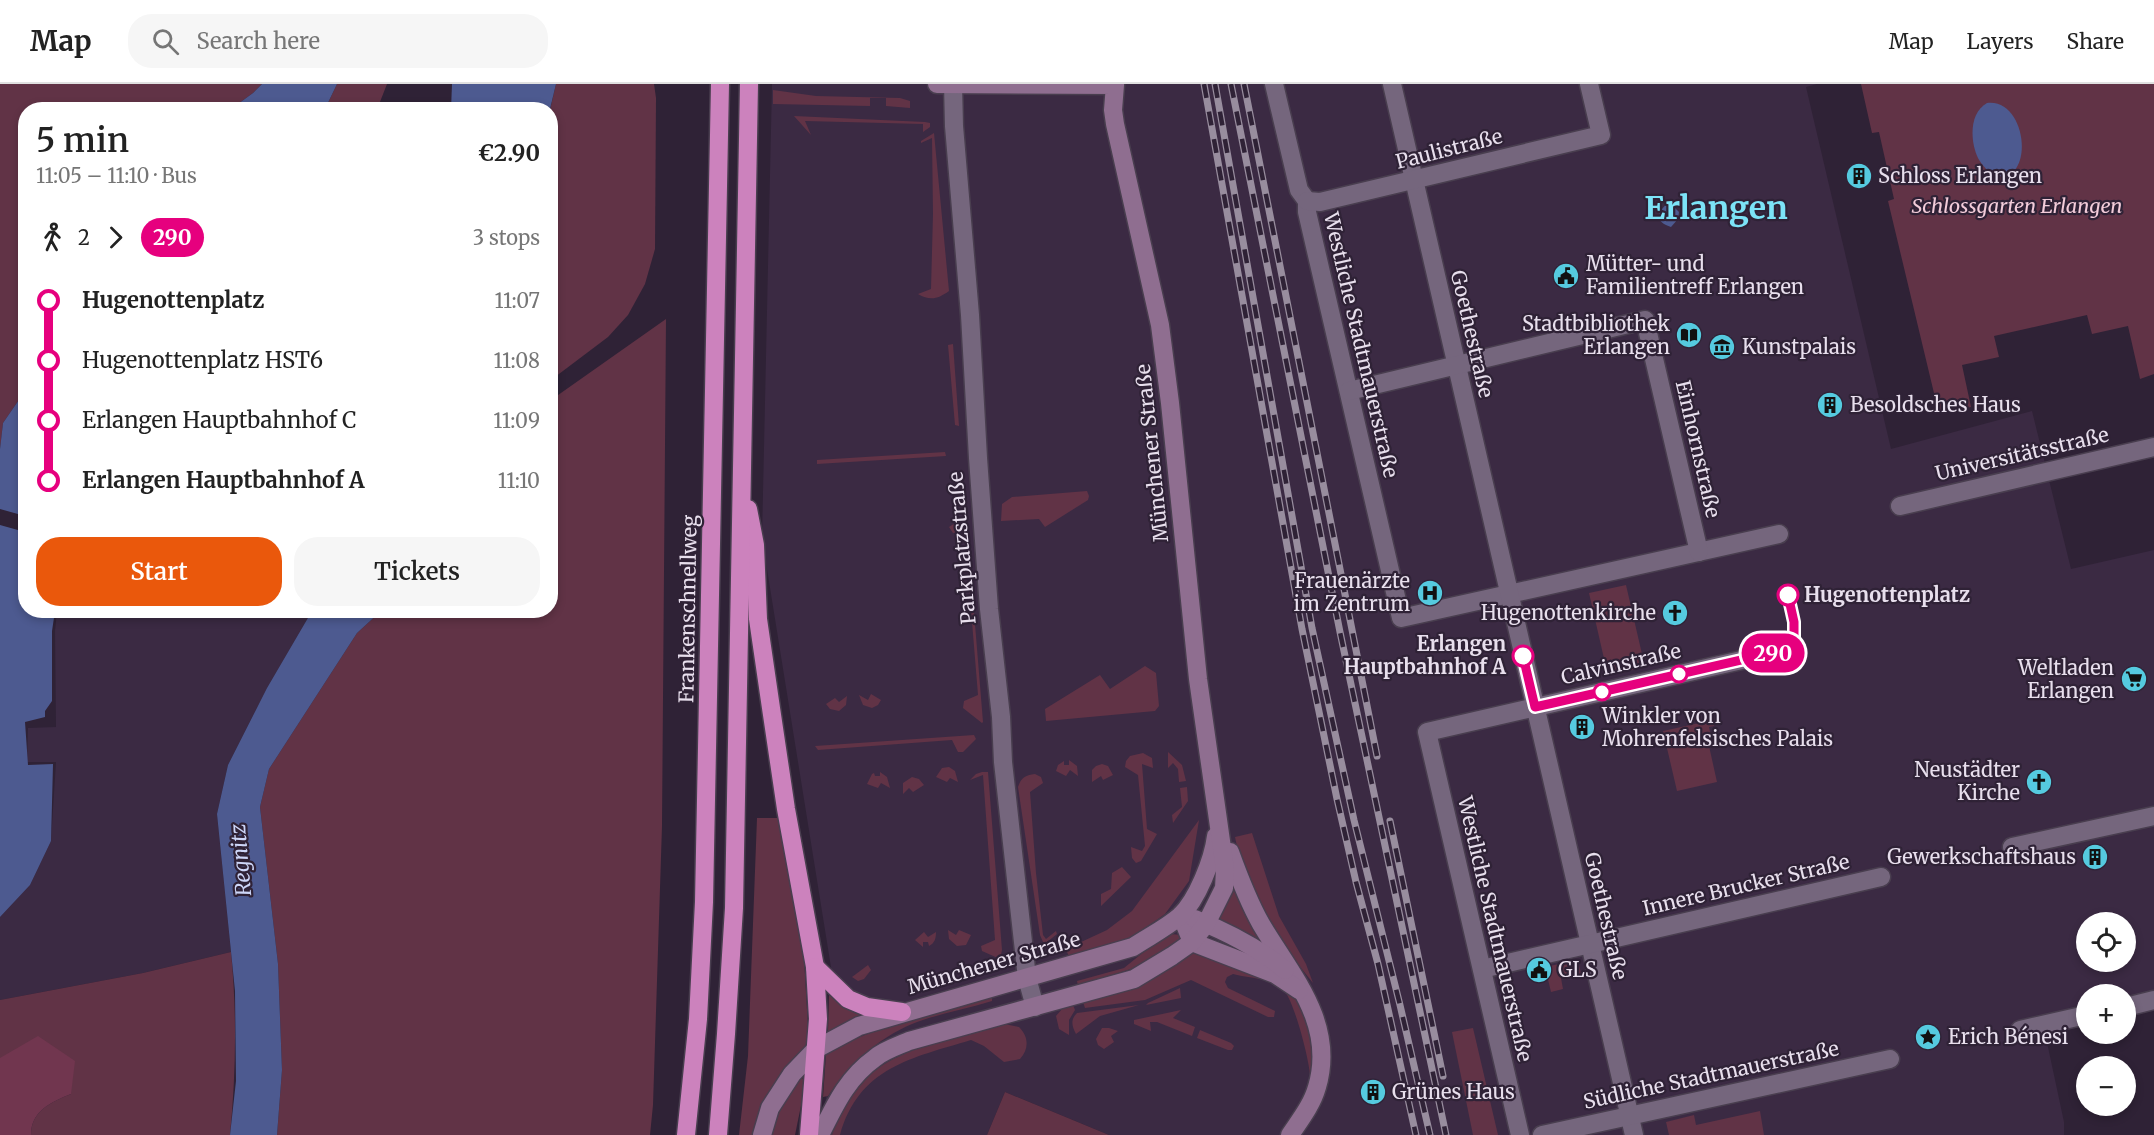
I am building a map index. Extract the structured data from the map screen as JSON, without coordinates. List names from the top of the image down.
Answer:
{
  "streets": {
    "highway": ["Frankenschnellweg"],
    "main road": ["Münchener Straße"],
    "street": [
      "Paulistraße",
      "Goethestraße",
      "Westliche Stadtmauerstraße",
      "Einhornstraße",
      "Universitätsstraße",
      "Parkplatzstraße",
      "Calvinstraße",
      "Innere Brucker Straße",
      "Südliche Stadtmauerstraße"
    ]
  },
  "crossings": [
    ["Paulistraße", "Goethestraße"],
    ["Paulistraße", "Westliche Stadtmauerstraße"],
    ["Goethestraße", "Westliche Stadtmauerstraße"],
    ["Goethestraße", "Einhornstraße"],
    ["Goethestraße", "Calvinstraße"],
    ["Goethestraße", "Innere Brucker Straße"],
    ["Goethestraße", "Südliche Stadtmauerstraße"],
    ["Westliche Stadtmauerstraße", "Calvinstraße"],
    ["Westliche Stadtmauerstraße", "Innere Brucker Straße"],
    ["Münchener Straße", "Parkplatzstraße"]
  ],
  "districts": ["Erlangen"],
  "water": ["Regnitz"],
  "parks": ["Schlossgarten Erlangen"],
  "places": {
    "building": [
      "Schloss Erlangen",
      "Besoldsches Haus",
      "Winkler von Mohrenfelsisches Palais",
      "Gewerkschaftshaus",
      "Grünes Haus"
    ],
    "public building": ["Mütter- und Familientreff Erlangen", "GLS"],
    "library": ["Stadtbibliothek Erlangen"],
    "museum": ["Kunstpalais"],
    "hospital": ["Frauenärzte im Zentrum"],
    "other": ["Hugenottenplatz", "Erlangen Hauptbahnhof A"],
    "church": ["Hugenottenkirche", "Neustädter Kirche"],
    "supermarket": ["Weltladen Erlangen"],
    "place": ["Erich Bénesi"]
  },
  "lines": ["bus line 290"],
  "page": {
    "header": "Map",
    "search": "Search here",
    "nav": ["Map", "Layers", "Share"],
    "on_map": "290",
    "heading": ["5 min", "11:05 – 11:10 · Bus", "€2.90"],
    "legs": ["2", "290", "3 stops"],
    "list": [
      {
        "name": "Hugenottenplatz",
        "value": "11:07"
      },
      {
        "name": "Hugenottenplatz HST6",
        "value": "11:08"
      },
      {
        "name": "Erlangen Hauptbahnhof C",
        "value": "11:09"
      },
      {
        "name": "Erlangen Hauptbahnhof A",
        "value": "11:10"
      }
    ],
    "buttons": ["Start", "Tickets"],
    "map_buttons": ["+", "−"]
  }
}
